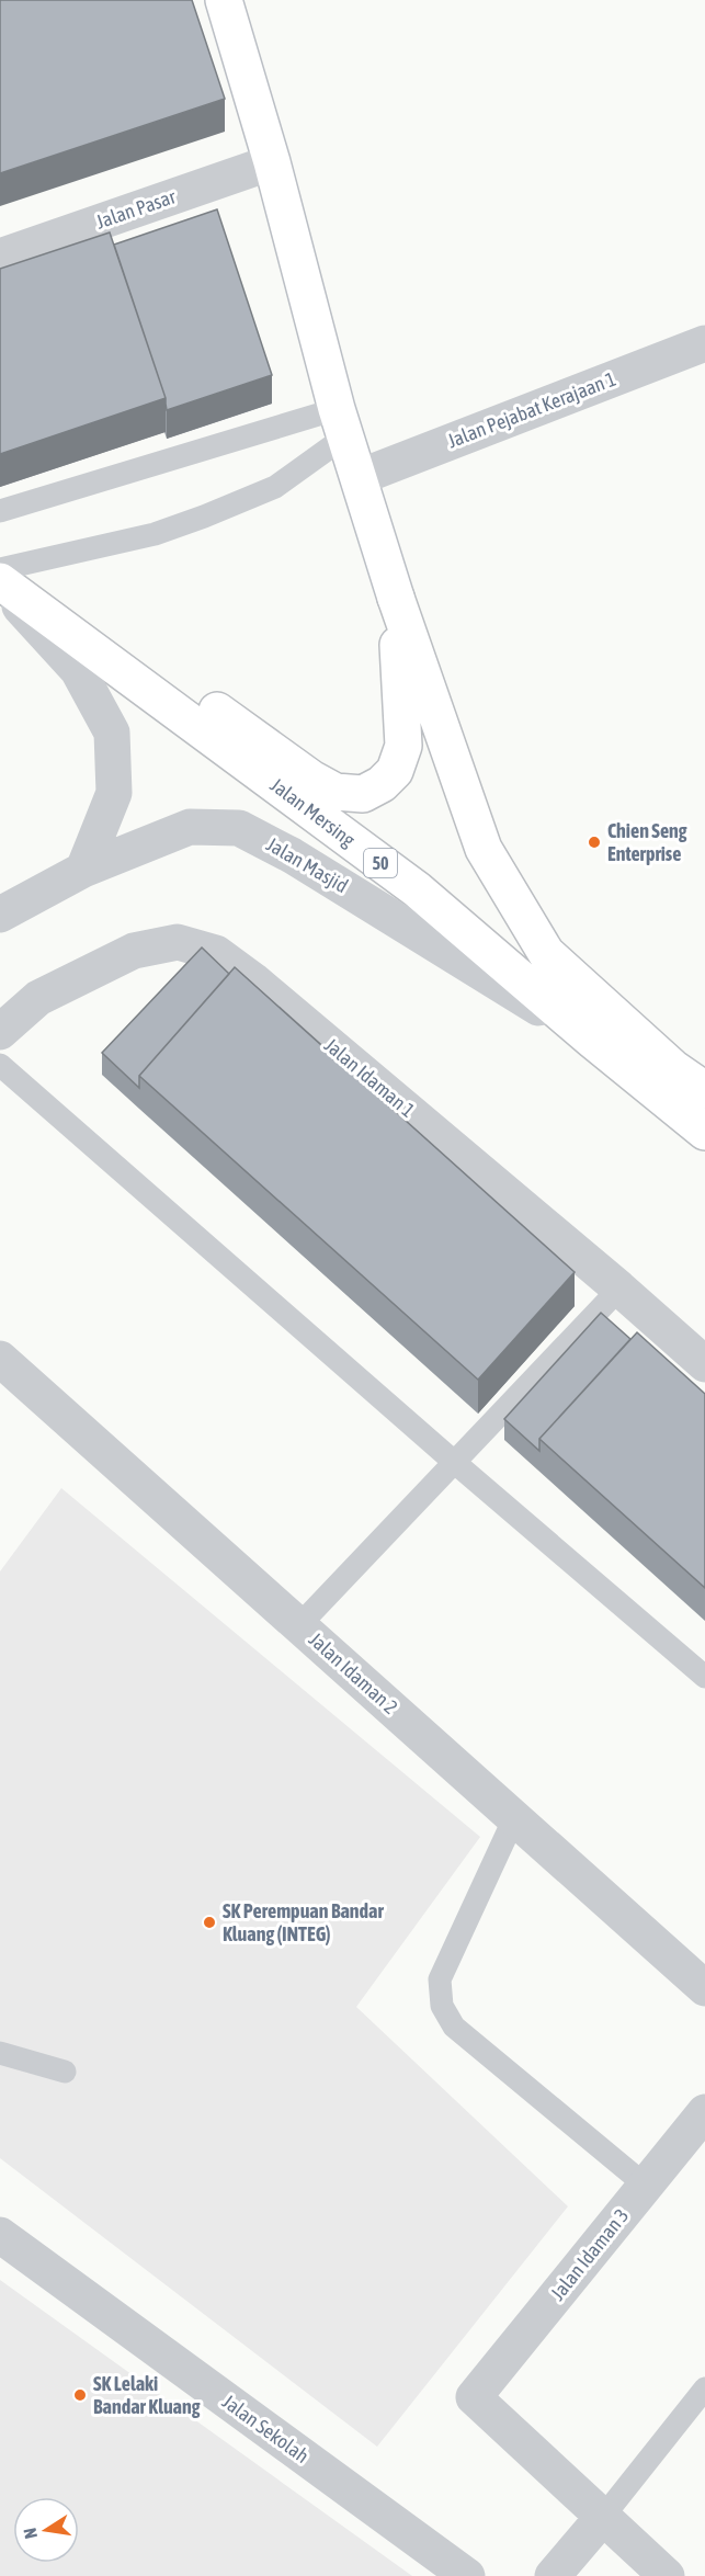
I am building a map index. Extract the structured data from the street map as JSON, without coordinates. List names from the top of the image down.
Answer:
{
  "streets": {
    "main road": ["Jalan Mersing", "50"],
    "street": [
      "Jalan Pasar",
      "Jalan Pejabat Kerajaan 1",
      "Jalan Masjid",
      "Jalan Idaman 1",
      "Jalan Idaman 2",
      "Jalan Idaman 3",
      "Jalan Sekolah"
    ]
  },
  "crossings": [
    ["Jalan Mersing", "Jalan Masjid"]
  ],
  "places": ["Chien Seng Enterprise", "SK Perempuan Bandar Kluang (INTEG)", "SK Lelaki Bandar Kluang"],
  "north": "left"
}
